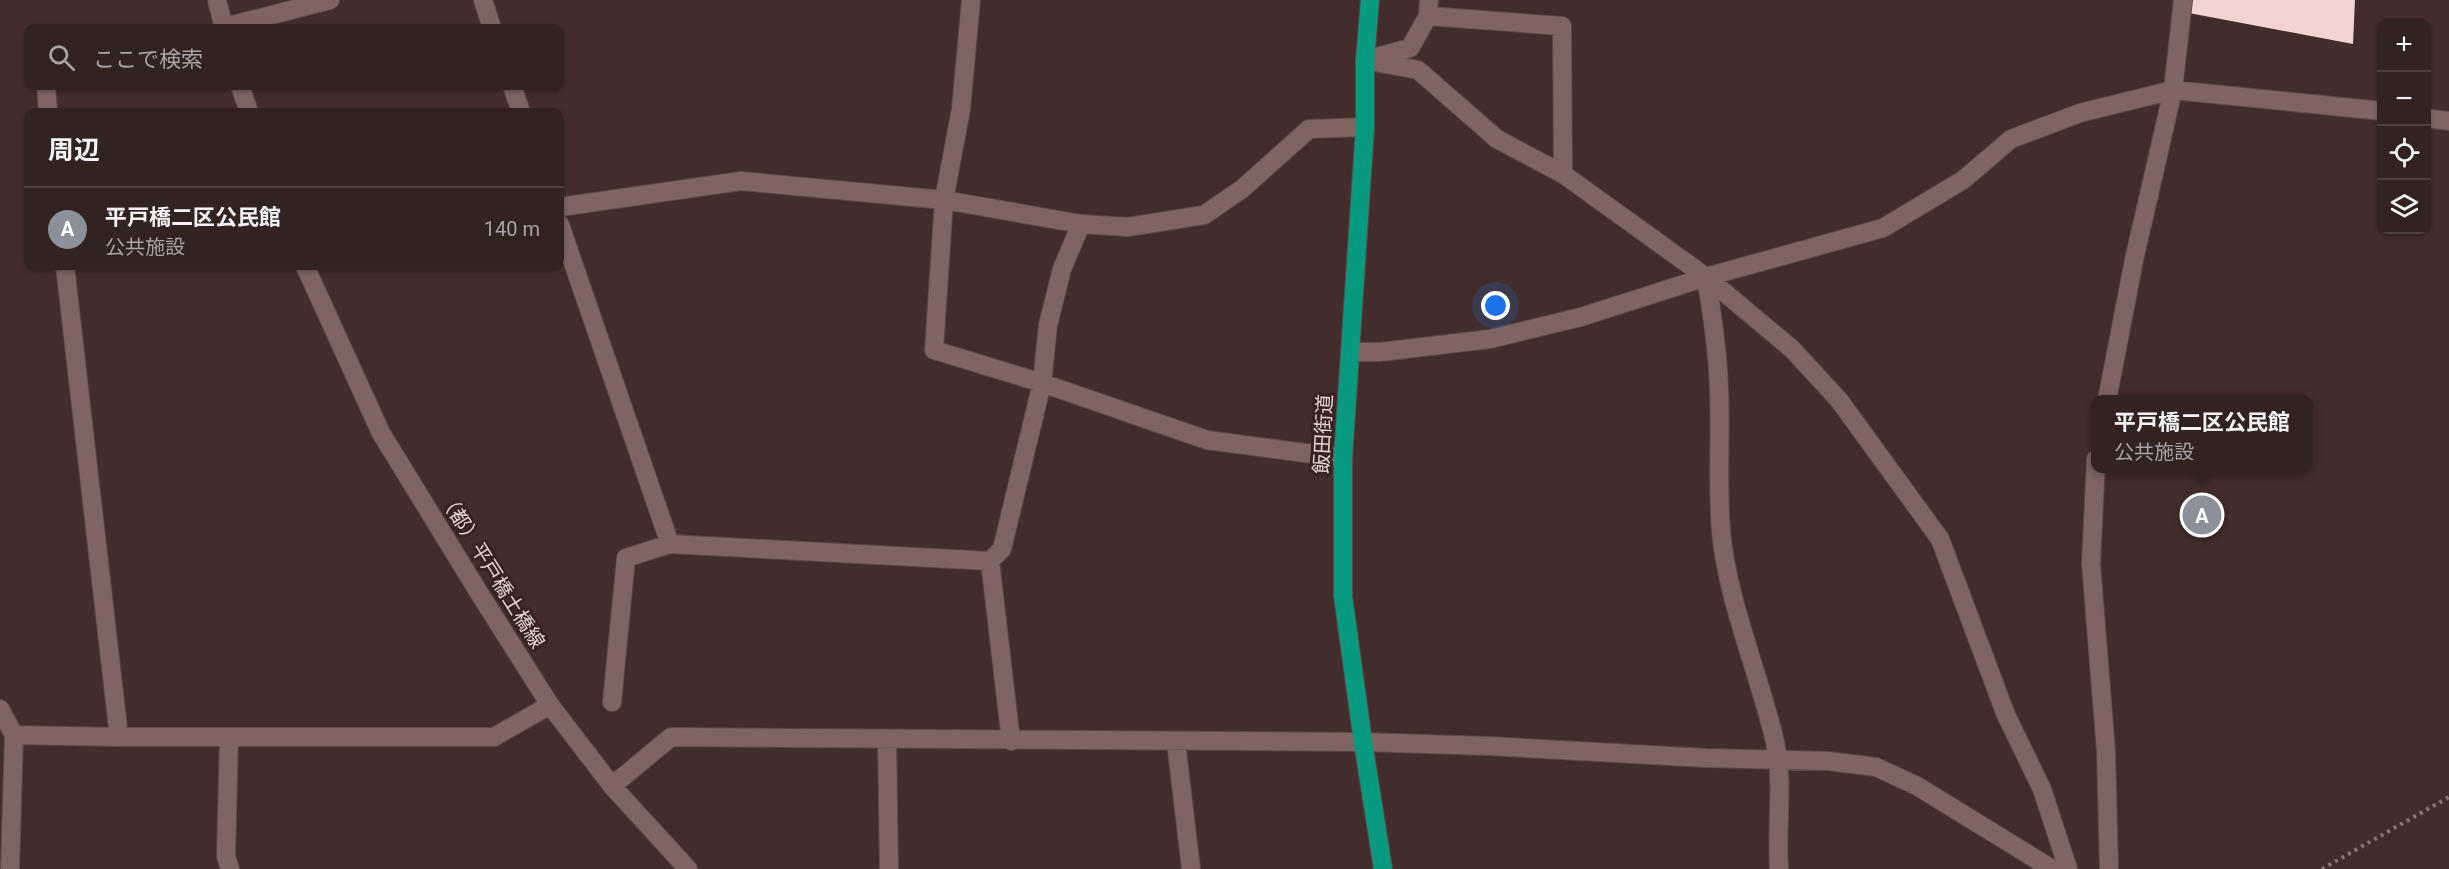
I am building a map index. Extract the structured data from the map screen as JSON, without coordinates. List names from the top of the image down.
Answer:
{
  "streets": {
    "highway": ["飯田街道"],
    "street": ["（都）平戸橋土橋線"]
  },
  "page": {
    "map_buttons": ["+", "−"],
    "search": "ここで検索",
    "heading": "周辺",
    "list": [
      {
        "mark": "A",
        "name": "平戸橋二区公民館",
        "note": "公共施設",
        "value": "140 m"
      }
    ],
    "popup": ["平戸橋二区公民館", "公共施設"],
    "pins": "A"
  }
}
